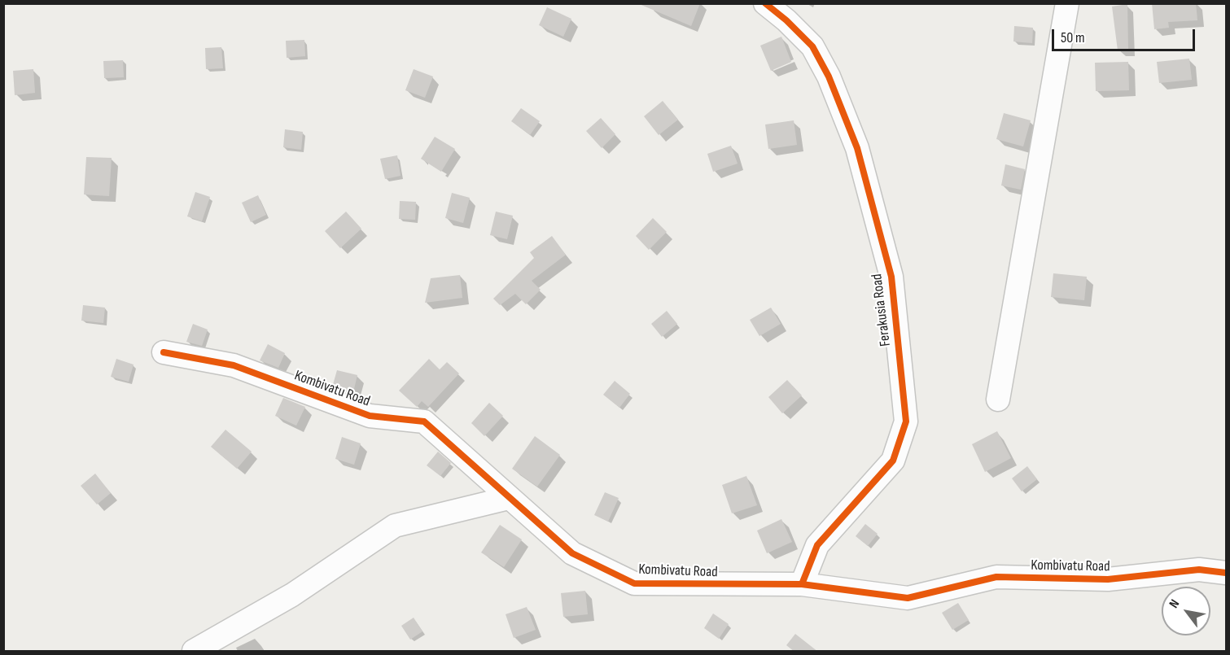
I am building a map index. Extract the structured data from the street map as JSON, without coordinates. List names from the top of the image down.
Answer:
{
  "streets": {
    "street": ["Ferakusia Road", "Kombivatu Road"]
  },
  "crossings": [
    ["Ferakusia Road", "Kombivatu Road"]
  ],
  "scale_bar": "50 m",
  "north": "top left"
}
